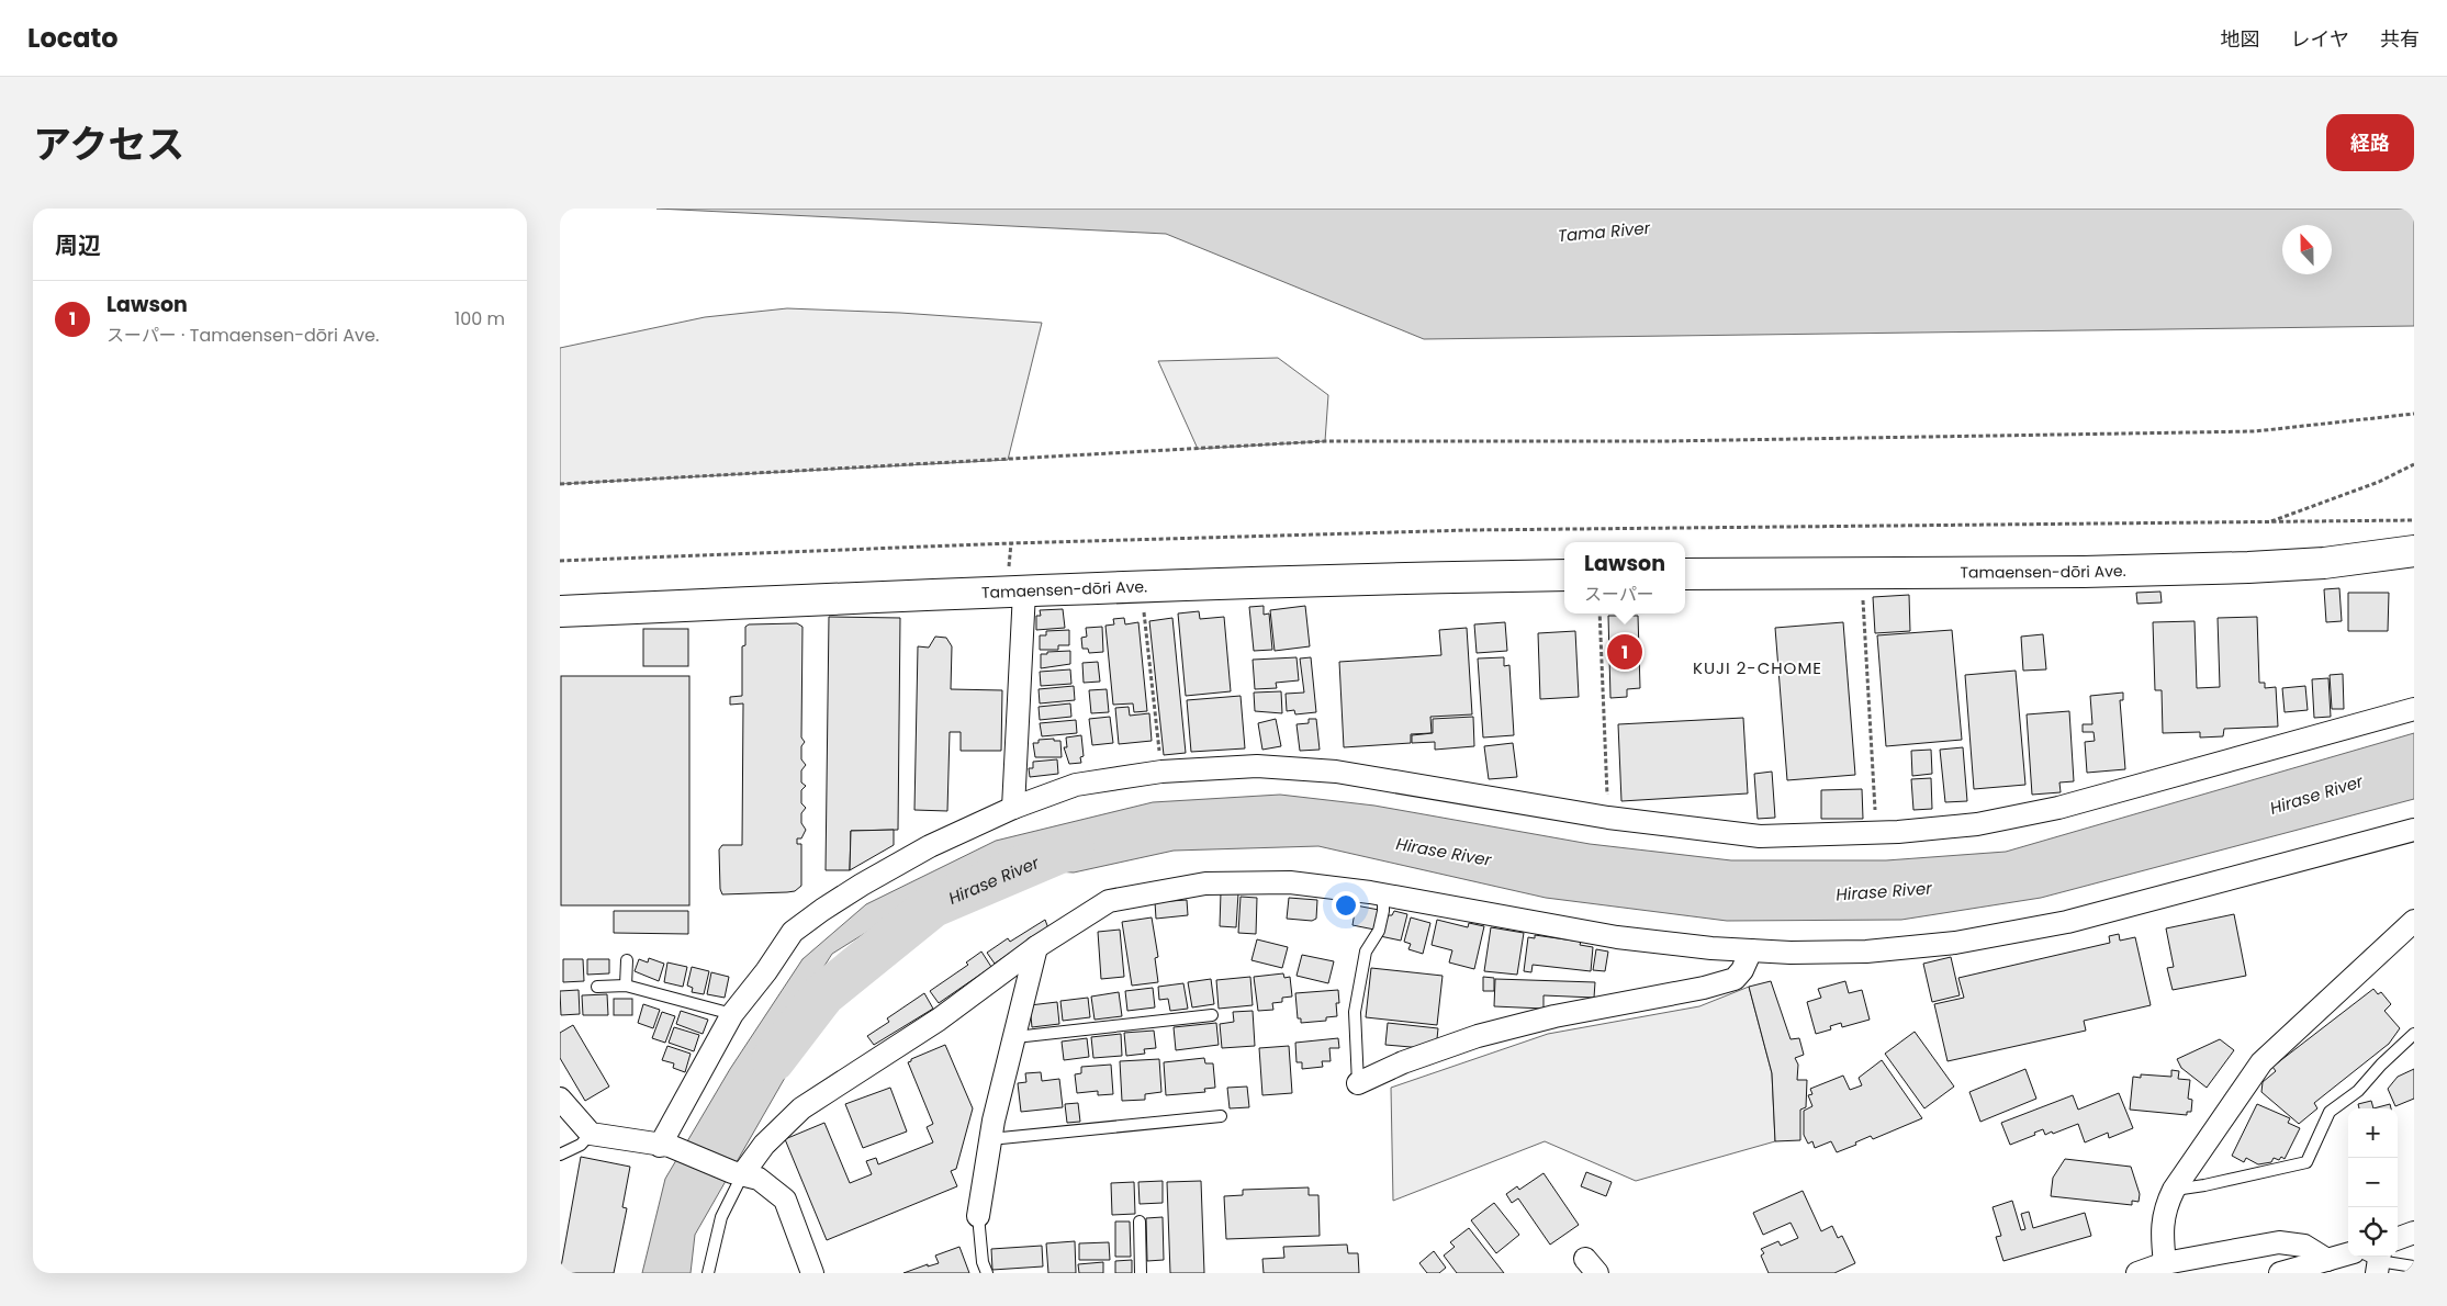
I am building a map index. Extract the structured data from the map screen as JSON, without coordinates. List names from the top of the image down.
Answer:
{
  "streets": {
    "main road": ["Tamaensen-dōri Ave."]
  },
  "districts": ["KUJI 2-CHOME"],
  "water": ["Tama River", "Hirase River"],
  "north": "top",
  "page": {
    "header": "Locato",
    "nav": ["地図", "レイヤ", "共有"],
    "title": "アクセス",
    "buttons": "経路",
    "heading": "周辺",
    "list": [
      {
        "mark": "1",
        "name": "Lawson",
        "note": "スーパー · Tamaensen-dōri Ave.",
        "value": "100 m"
      }
    ],
    "popup": ["Lawson", "スーパー"],
    "pins": "1",
    "map_buttons": ["+", "−"]
  }
}
